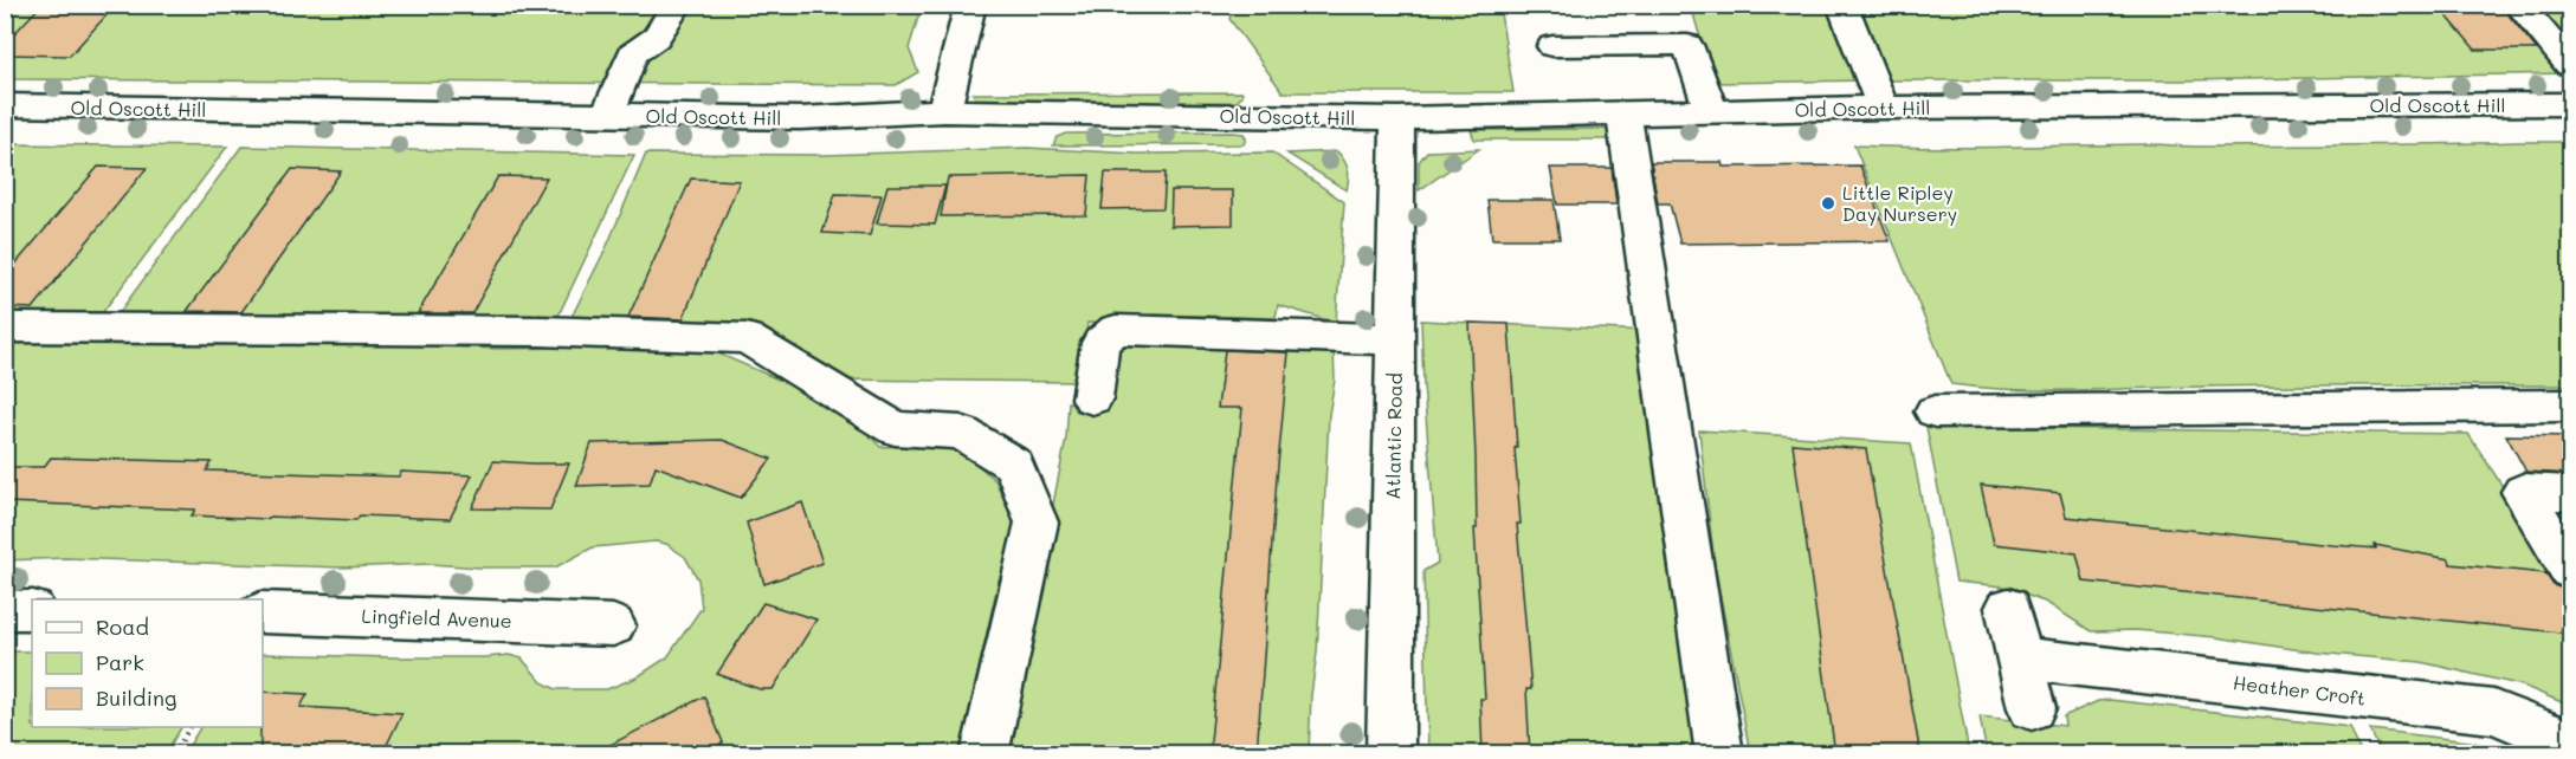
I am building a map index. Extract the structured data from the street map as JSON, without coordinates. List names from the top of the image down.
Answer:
{
  "streets": {
    "street": [
      "Old Oscott Hill",
      "Atlantic Road",
      "Lingfield Avenue",
      "Heather Croft"
    ]
  },
  "crossings": [
    ["Old Oscott Hill", "Atlantic Road"]
  ],
  "places": ["Little Ripley Day Nursery"],
  "legend": ["Road", "Park", "Building"]
}
